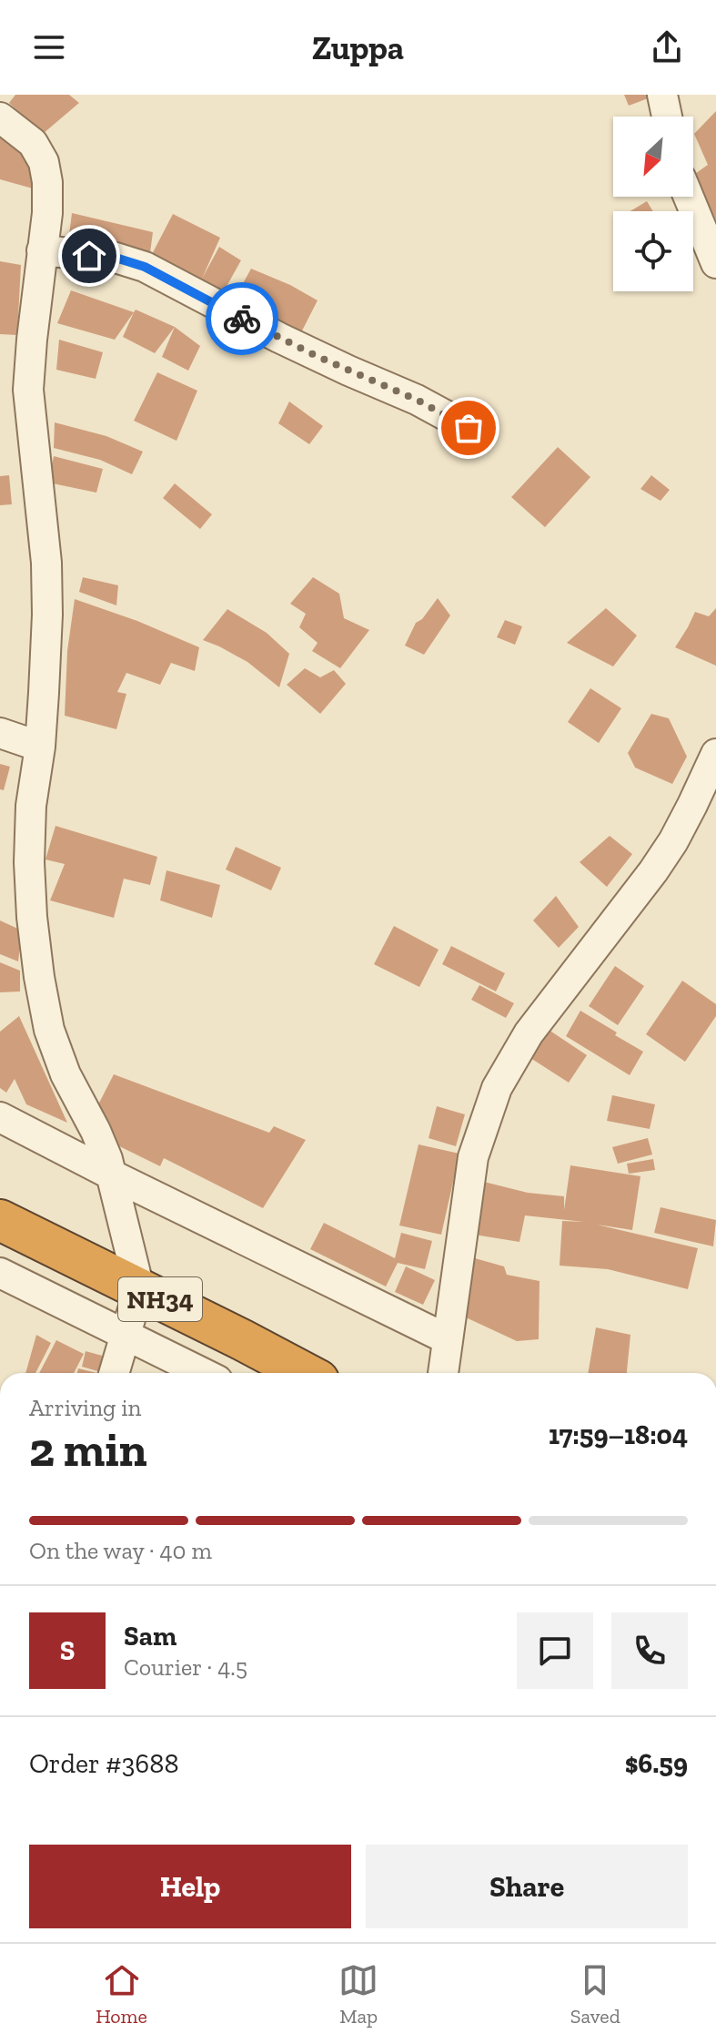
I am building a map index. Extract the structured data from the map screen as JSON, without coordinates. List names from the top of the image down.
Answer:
{
  "streets": {
    "highway": ["NH34"]
  },
  "north": "bottom left",
  "page": {
    "header": "Zuppa",
    "heading": ["2 min", "Arriving in", "17:59–18:04"],
    "panel": [
      "Sam",
      "Courier · 4.5",
      "Order #3688",
      "$6.59"
    ],
    "bar": "On the way · 40 m",
    "round": "S",
    "buttons": ["Help", "Share"],
    "tabs": ["Home", "Map", "Saved"]
  }
}
